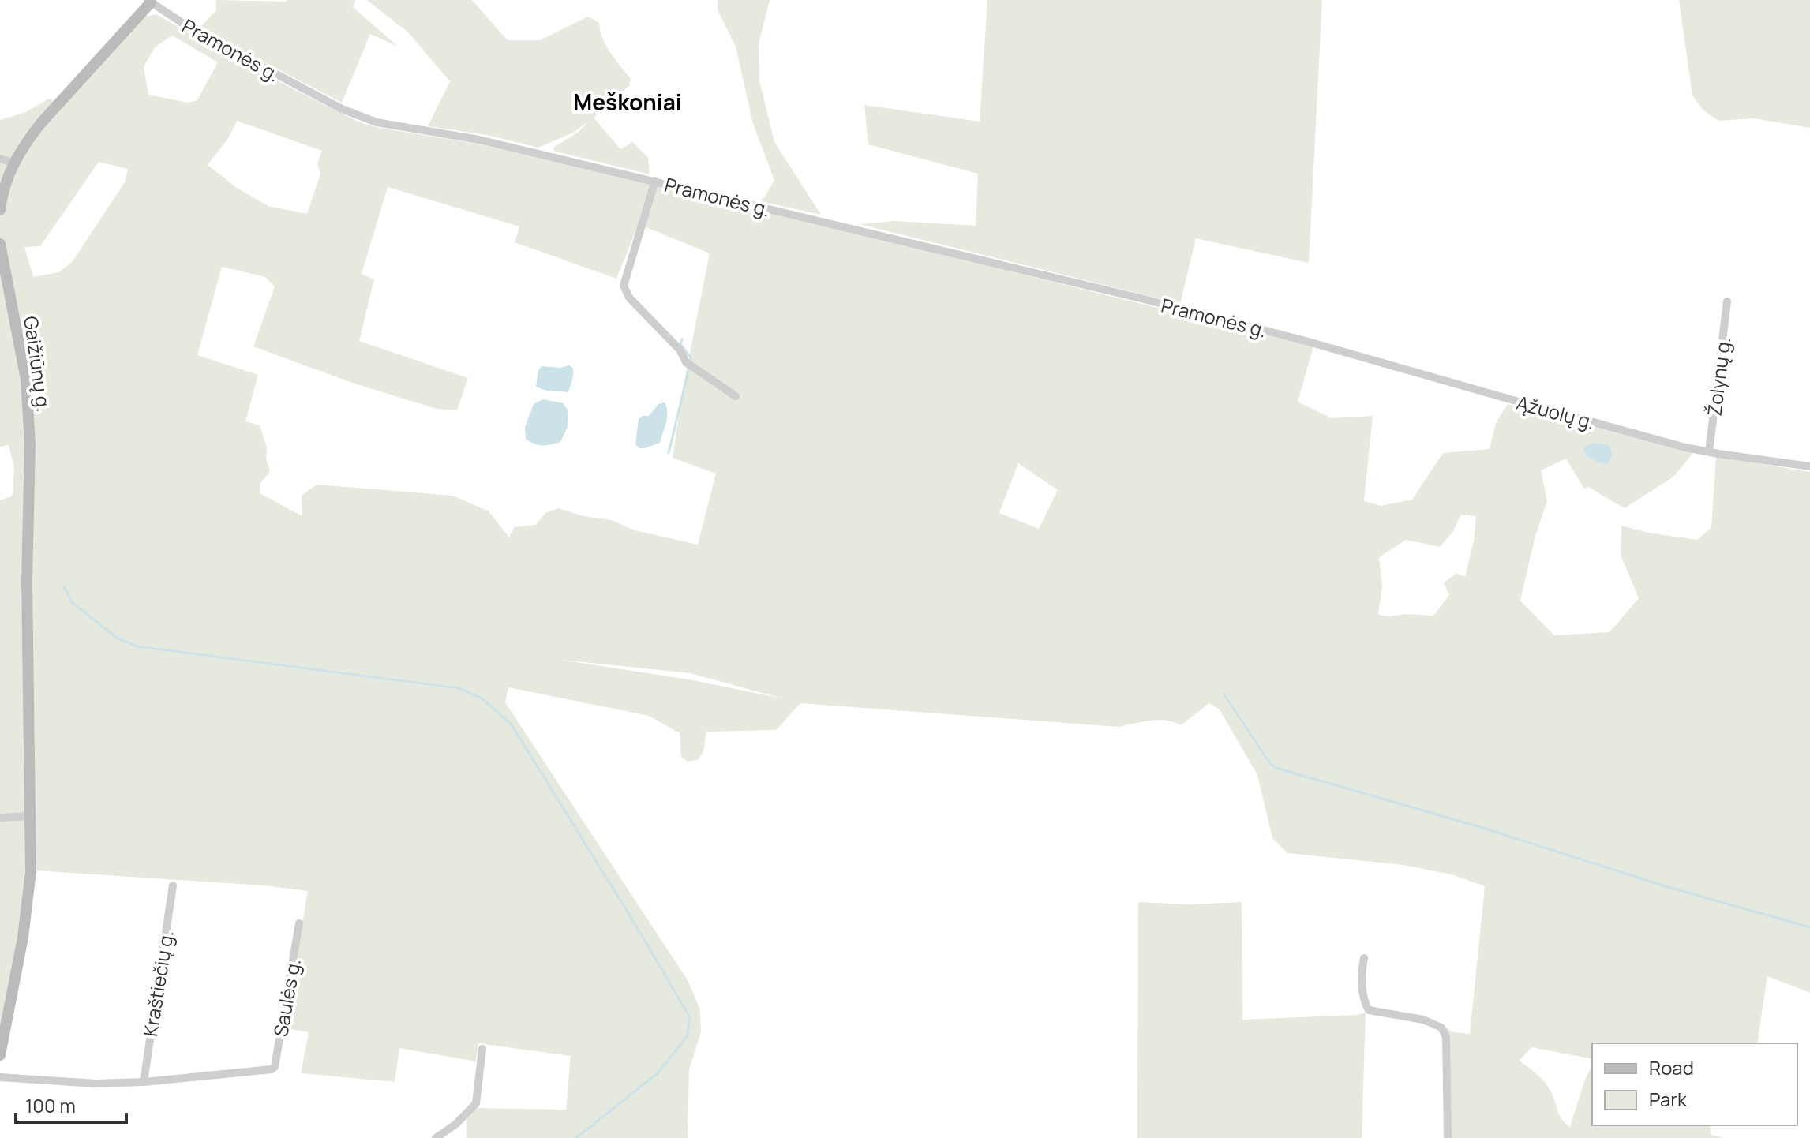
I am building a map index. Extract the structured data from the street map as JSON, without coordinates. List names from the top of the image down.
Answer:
{
  "streets": {
    "main road": ["Gaižiūnų g."],
    "street": [
      "Pramonės g.",
      "Žolynų g.",
      "Ąžuolų g.",
      "Kraštiečių g.",
      "Saulės g."
    ]
  },
  "crossings": [
    ["Pramonės g.", "Ąžuolų g."],
    ["Žolynų g.", "Ąžuolų g."],
    ["Kraštiečių g.", "Saulės g."]
  ],
  "districts": ["Meškoniai"],
  "legend": ["Road", "Park"],
  "scale_bar": "100 m"
}
